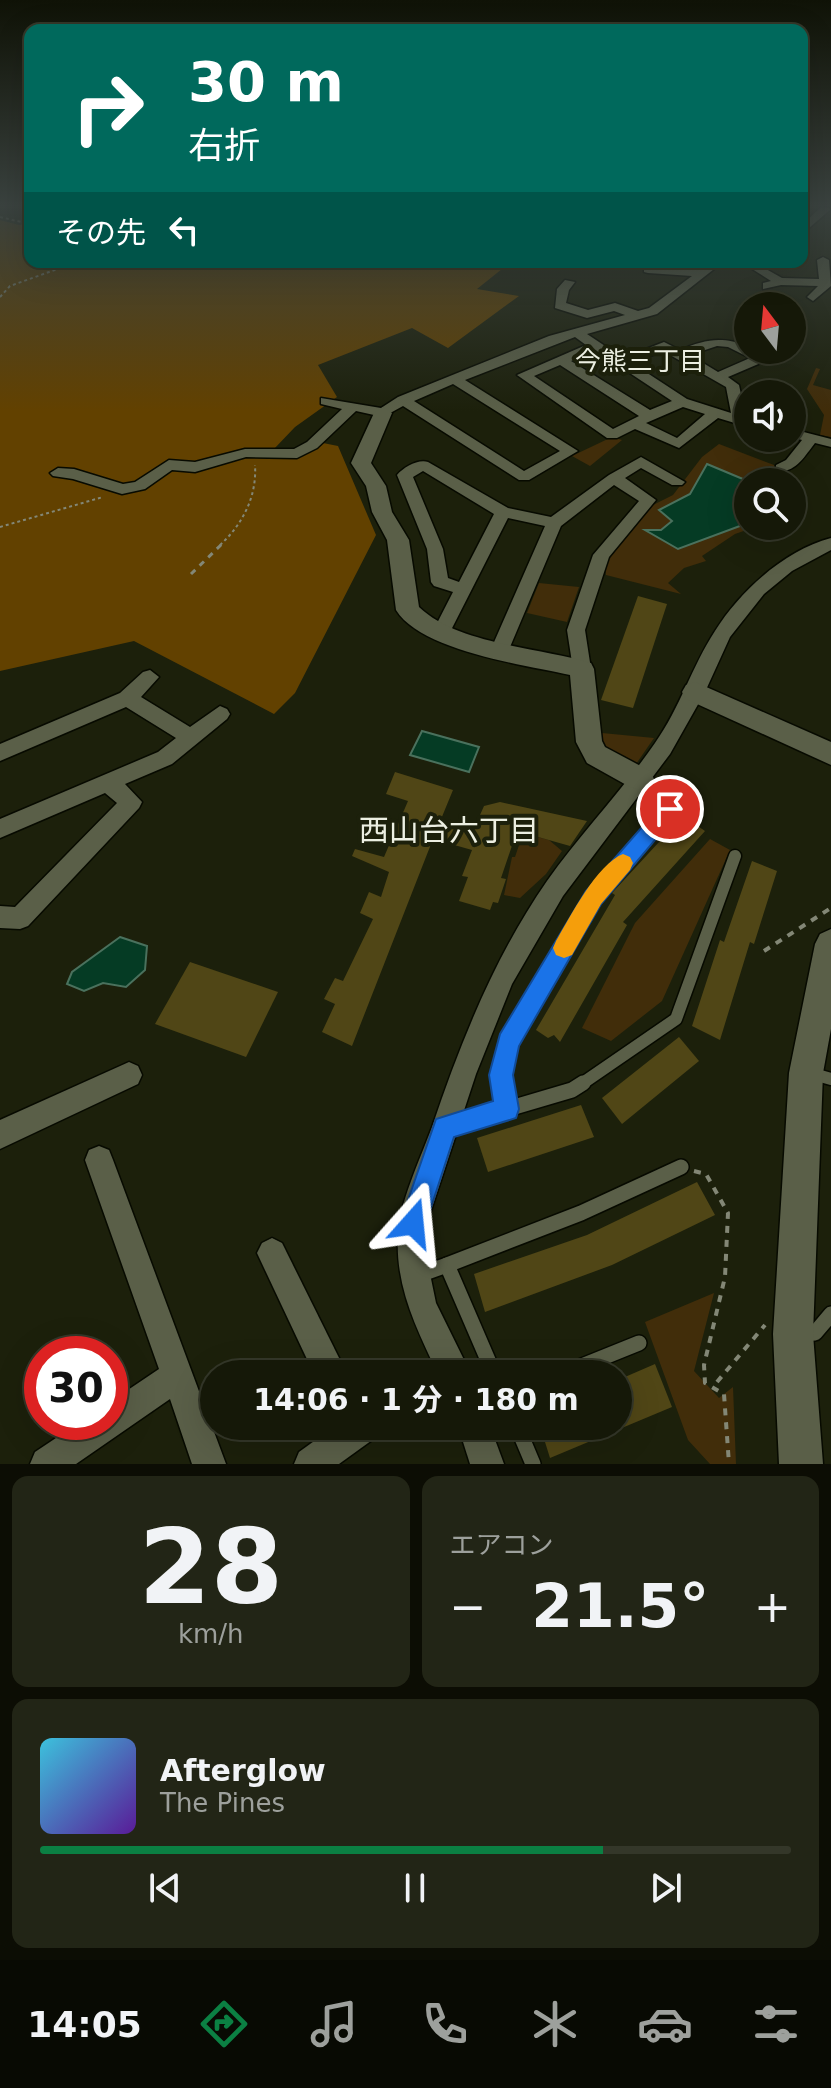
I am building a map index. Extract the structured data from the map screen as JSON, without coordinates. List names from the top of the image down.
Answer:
{
  "districts": ["今熊三丁目", "西山台六丁目"],
  "north": "top",
  "page": {
    "turn": ["30 m", "右折"],
    "then": "その先",
    "limit": "30",
    "trip": "14:06 · 1 分 · 180 m",
    "tile": [
      ["28", "km/h"],
      "エアコン"
    ],
    "heat": ["−", "21.5°", "+"],
    "song": ["Afterglow", "The Pines"],
    "tabs": "14:05"
  }
}
